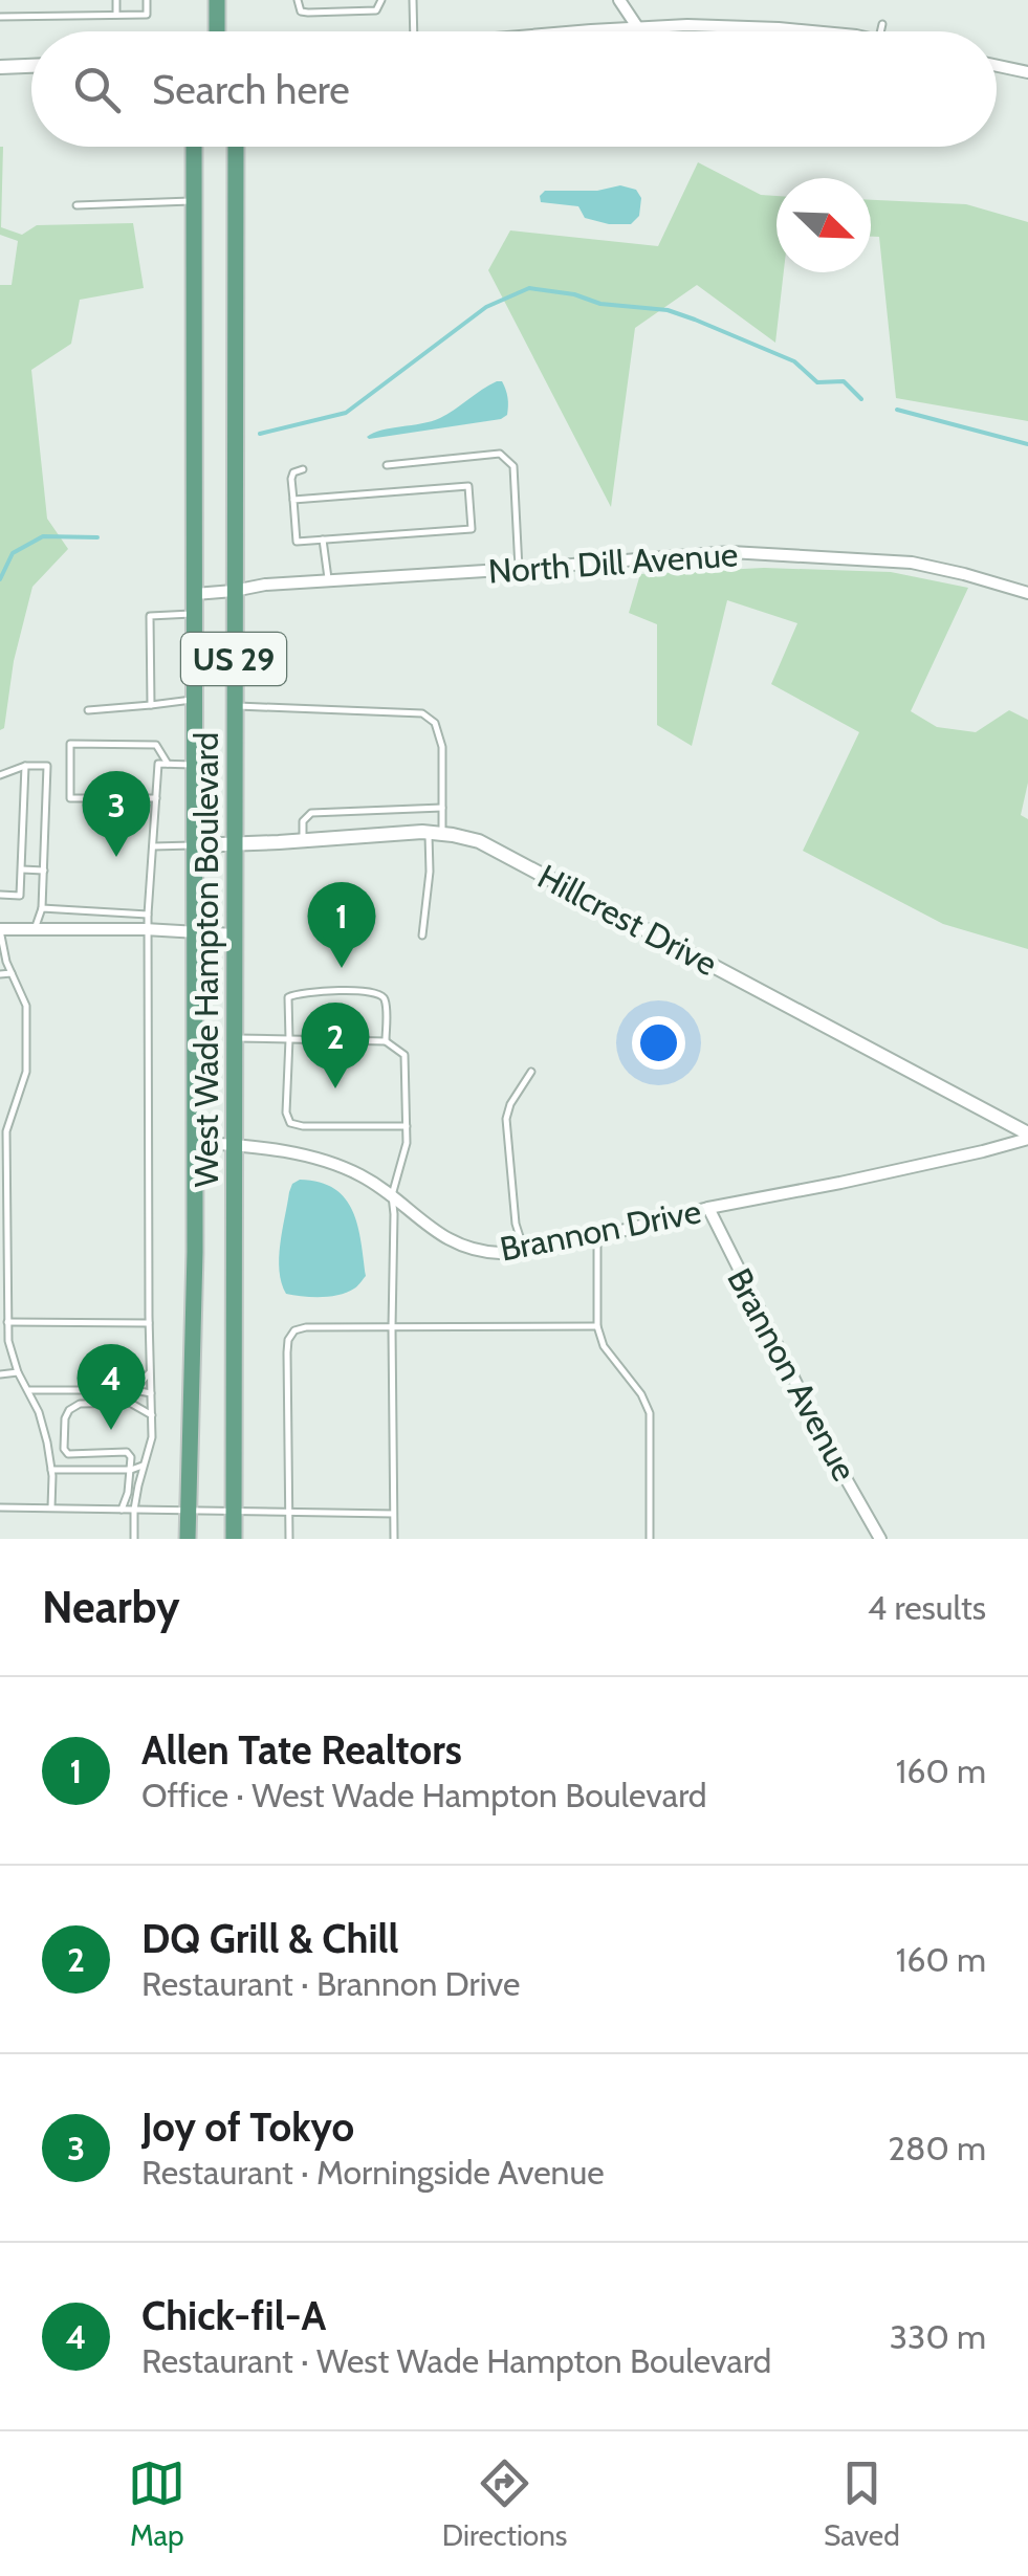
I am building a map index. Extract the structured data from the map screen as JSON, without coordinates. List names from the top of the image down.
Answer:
{
  "streets": {
    "main road": ["US 29", "West Wade Hampton Boulevard"],
    "street": [
      "North Dill Avenue",
      "Hillcrest Drive",
      "Brannon Drive",
      "Brannon Avenue"
    ]
  },
  "crossings": [
    ["North Dill Avenue", "West Wade Hampton Boulevard"],
    ["Hillcrest Drive", "West Wade Hampton Boulevard"],
    ["Hillcrest Drive", "Brannon Drive"],
    ["West Wade Hampton Boulevard", "Brannon Drive"],
    ["Brannon Drive", "Brannon Avenue"]
  ],
  "north": "bottom right",
  "page": {
    "search": "Search here",
    "pins": [
      "3",
      "1",
      "2",
      "4"
    ],
    "heading": ["Nearby", "4 results"],
    "list": [
      {
        "mark": "1",
        "name": "Allen Tate Realtors",
        "note": "Office · West Wade Hampton Boulevard",
        "value": "160 m"
      },
      {
        "mark": "2",
        "name": "DQ Grill & Chill",
        "note": "Restaurant · Brannon Drive",
        "value": "160 m"
      },
      {
        "mark": "3",
        "name": "Joy of Tokyo",
        "note": "Restaurant · Morningside Avenue",
        "value": "280 m"
      },
      {
        "mark": "4",
        "name": "Chick-fil-A",
        "note": "Restaurant · West Wade Hampton Boulevard",
        "value": "330 m"
      }
    ],
    "nav": ["Map", "Directions", "Saved"]
  }
}
